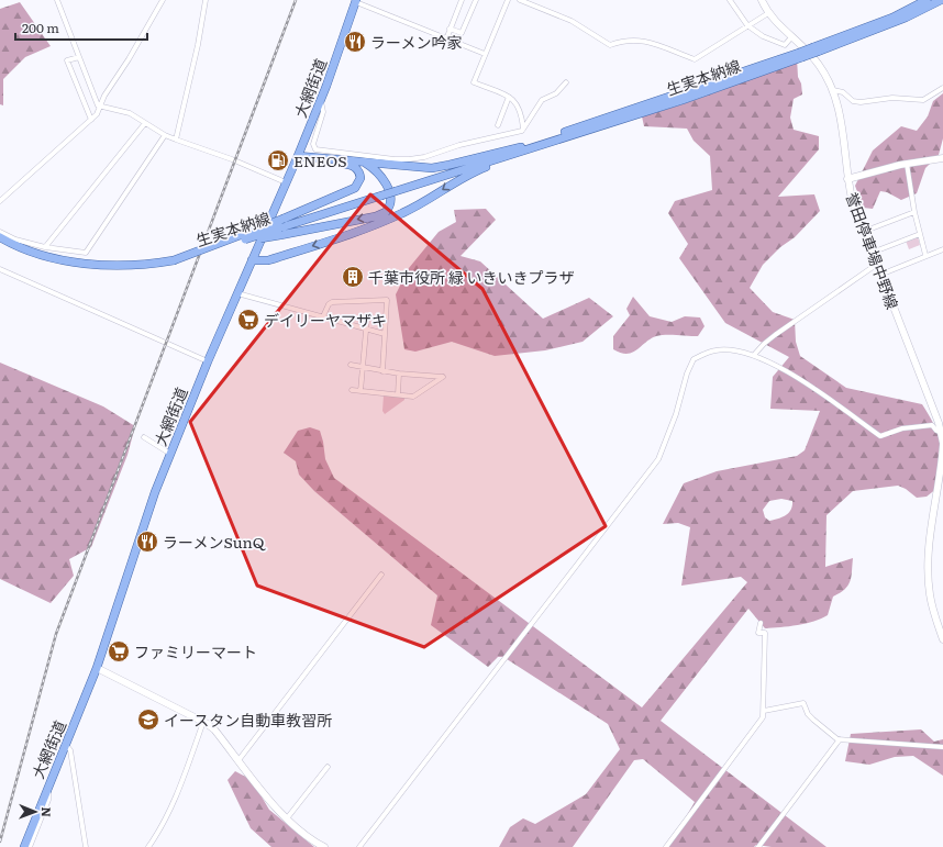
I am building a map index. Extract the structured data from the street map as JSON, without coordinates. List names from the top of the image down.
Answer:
{
  "streets": {
    "main road": ["生実本納線", "大網街道", "誉田停車場中野線"]
  },
  "places": {
    "restaurant": ["ラーメン吟家", "ラーメンSunQ"],
    "fuel station": ["ENEOS"],
    "building": ["千葉市役所 緑 いきいきプラザ"],
    "supermarket": ["デイリーヤマザキ", "ファミリーマート"],
    "school or university": ["イースタン自動車教習所"]
  },
  "scale_bar": "200 m",
  "north": "right"
}
